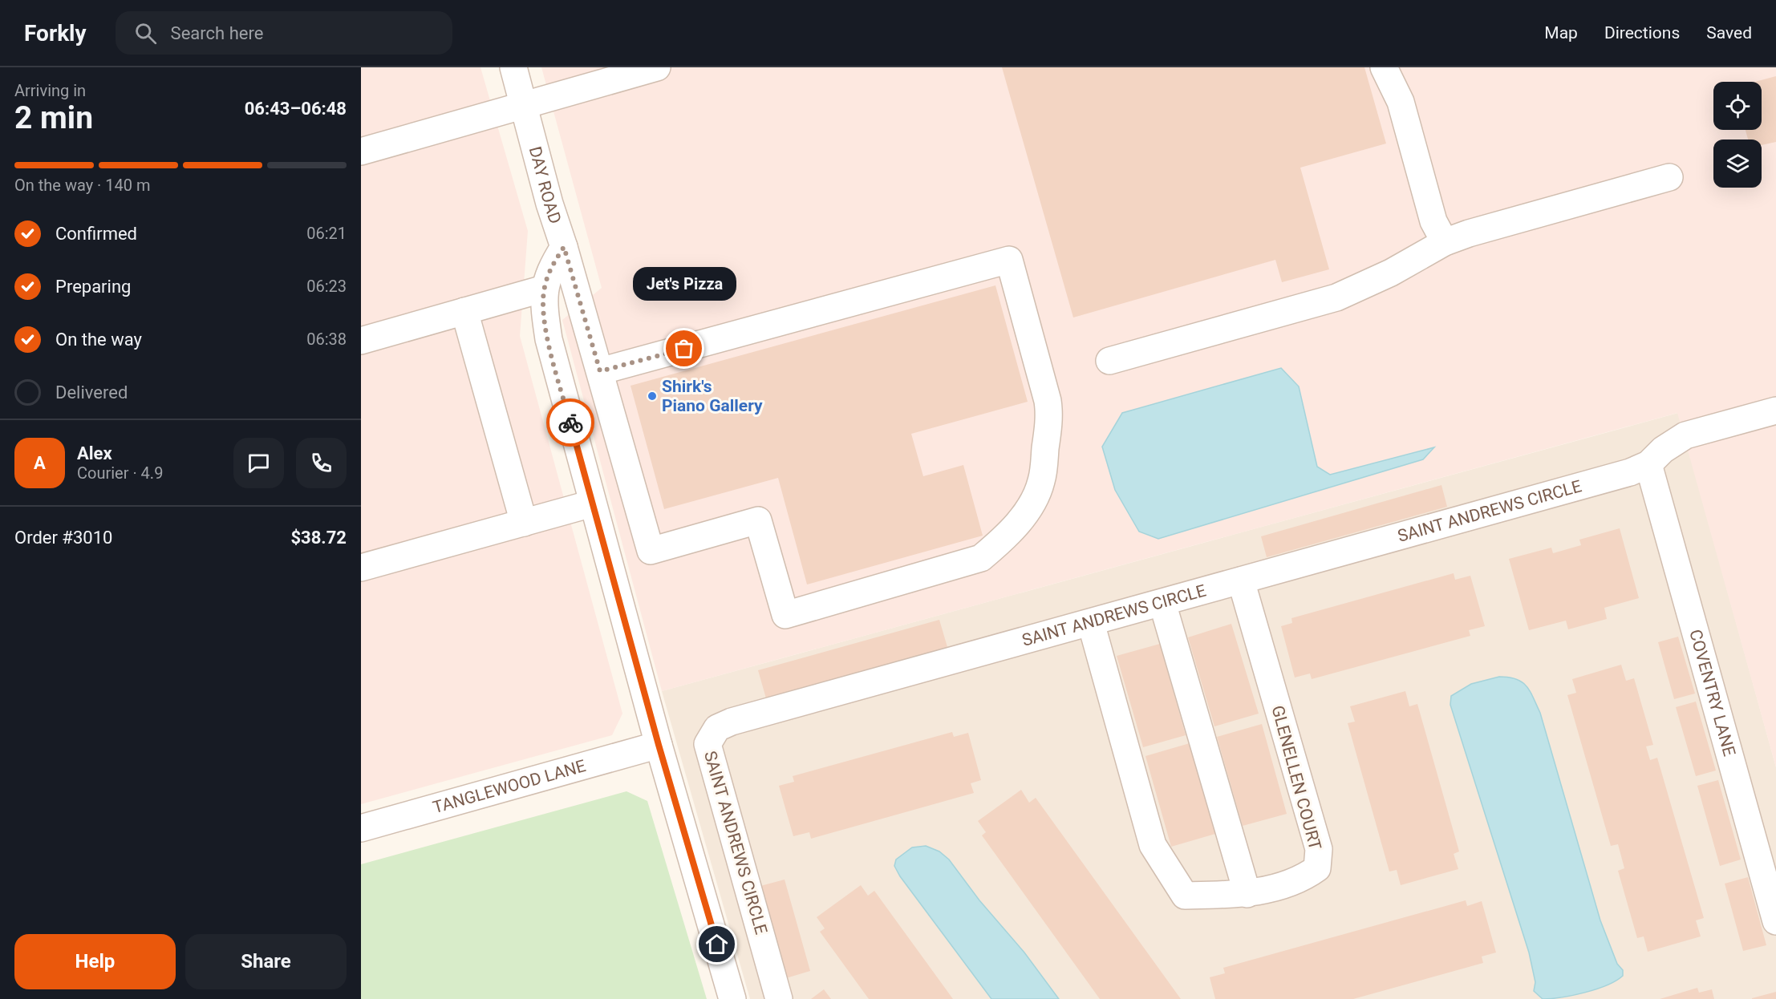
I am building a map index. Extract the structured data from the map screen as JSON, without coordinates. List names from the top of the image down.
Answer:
{
  "streets": {
    "street": [
      "DAY ROAD",
      "SAINT ANDREWS CIRCLE",
      "COVENTRY LANE",
      "GLENELLEN COURT",
      "TANGLEWOOD LANE"
    ]
  },
  "crossings": [
    ["SAINT ANDREWS CIRCLE", "COVENTRY LANE"],
    ["SAINT ANDREWS CIRCLE", "GLENELLEN COURT"]
  ],
  "places": ["Jet's Pizza", "Shirk's Piano Gallery"],
  "page": {
    "header": "Forkly",
    "search": "Search here",
    "nav": ["Map", "Directions", "Saved"],
    "heading": ["2 min", "Arriving in", "06:43–06:48"],
    "panel": [
      "Alex",
      "Courier · 4.9",
      "Order #3010",
      "$38.72"
    ],
    "bar": "On the way · 140 m",
    "list": [
      ["Confirmed", "06:21"],
      ["Preparing", "06:23"],
      ["On the way", "06:38"],
      "Delivered"
    ],
    "bubble": "Jet's Pizza",
    "round": "A",
    "buttons": ["Help", "Share"]
  }
}
